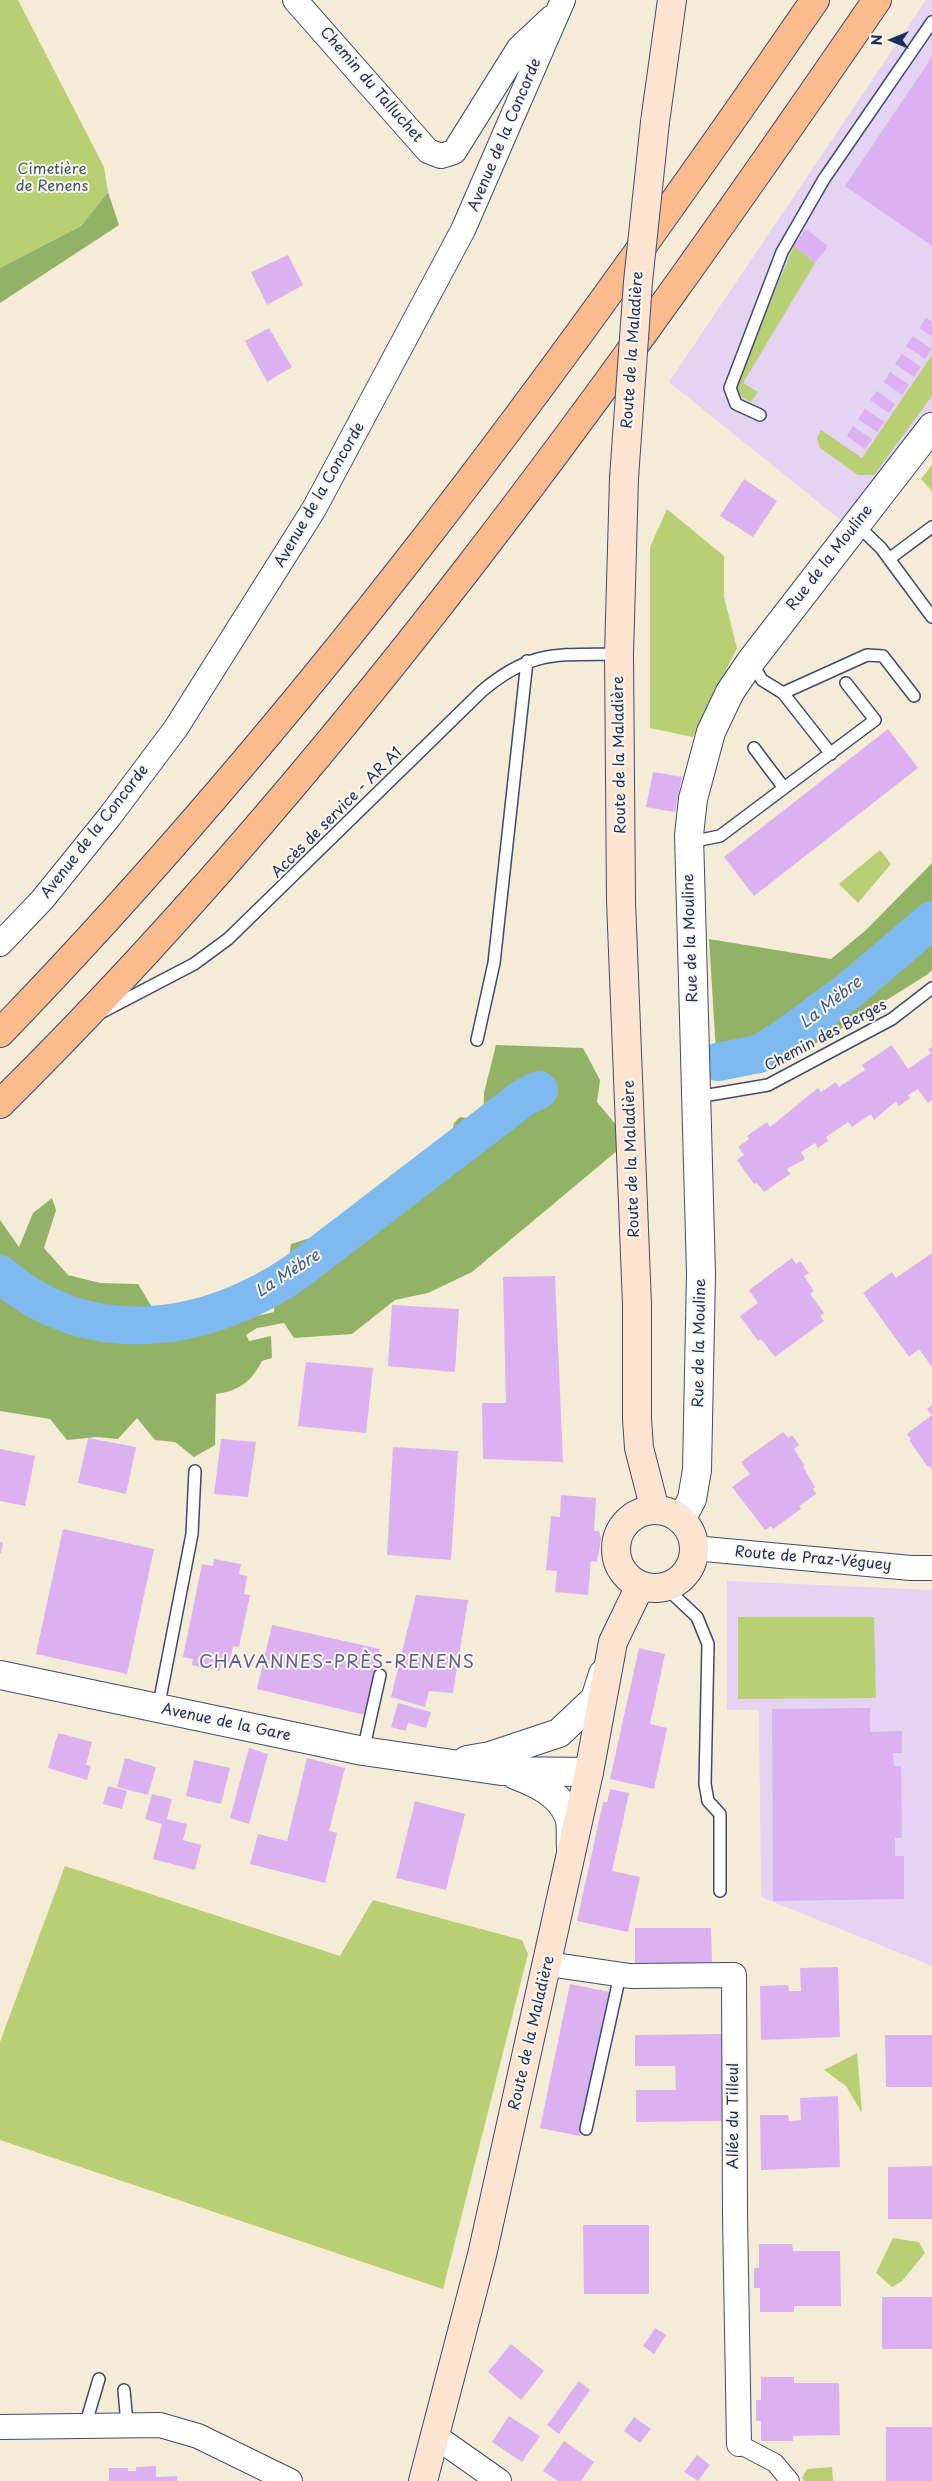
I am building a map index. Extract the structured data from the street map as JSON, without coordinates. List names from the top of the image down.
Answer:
{
  "streets": {
    "main road": ["Route de la Maladière"],
    "street": [
      "Chemin du Talluchet",
      "Avenue de la Concorde",
      "Rue de la Mouline",
      "Route de Praz-Véguey",
      "Avenue de la Gare",
      "Allée du Tilleul"
    ],
    "lane": ["Accès de service - AR A1", "Chemin des Berges"]
  },
  "crossings": [
    ["Chemin du Talluchet", "Avenue de la Concorde"],
    ["Route de la Maladière", "Rue de la Mouline"],
    ["Route de la Maladière", "Accès de service - AR A1"],
    ["Route de la Maladière", "Route de Praz-Véguey"],
    ["Route de la Maladière", "Avenue de la Gare"],
    ["Route de la Maladière", "Allée du Tilleul"],
    ["Rue de la Mouline", "Chemin des Berges"],
    ["Rue de la Mouline", "Route de Praz-Véguey"]
  ],
  "districts": ["CHAVANNES-PRÈS-RENENS"],
  "water": ["La Mèbre"],
  "parks": ["Cimetière de Renens"],
  "north": "left"
}
